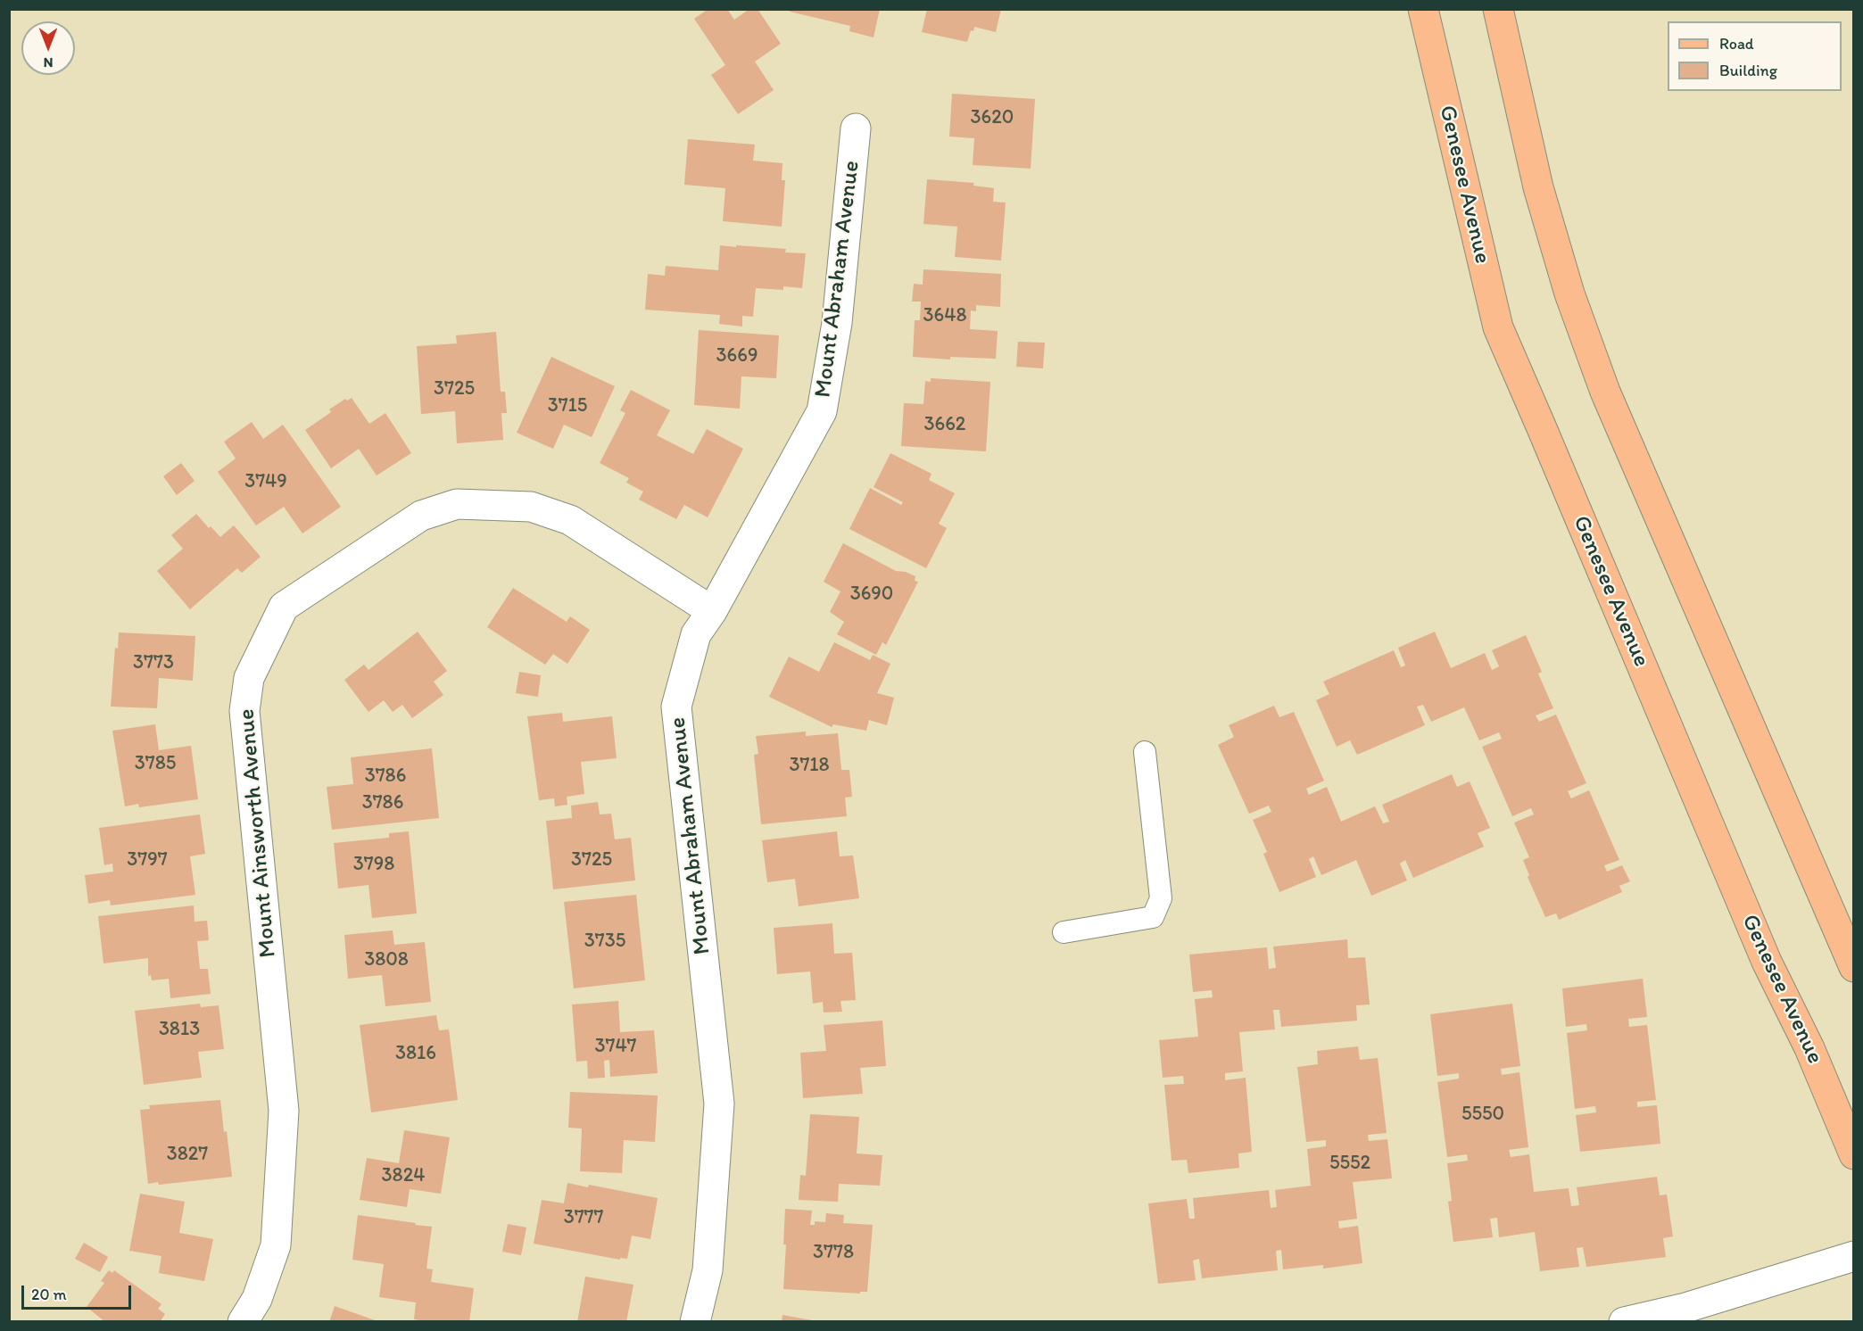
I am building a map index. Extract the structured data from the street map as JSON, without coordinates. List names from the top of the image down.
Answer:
{
  "streets": {
    "main road": ["Genesee Avenue"],
    "street": ["Mount Abraham Avenue", "Mount Ainsworth Avenue"]
  },
  "crossings": [
    ["Mount Abraham Avenue", "Mount Ainsworth Avenue"]
  ],
  "house_numbers": [
    "3620",
    "3648",
    "3669",
    "3725",
    "3715",
    "3662",
    "3749",
    "3690",
    "3773",
    "3785",
    "3718",
    "3786",
    "3786",
    "3797",
    "3725",
    "3798",
    "3735",
    "3808",
    "3813",
    "3747",
    "3816",
    "5550",
    "3827",
    "5552",
    "3824",
    "3777",
    "3778"
  ],
  "legend": ["Road", "Building"],
  "scale_bar": "20 m",
  "north": "bottom"
}
